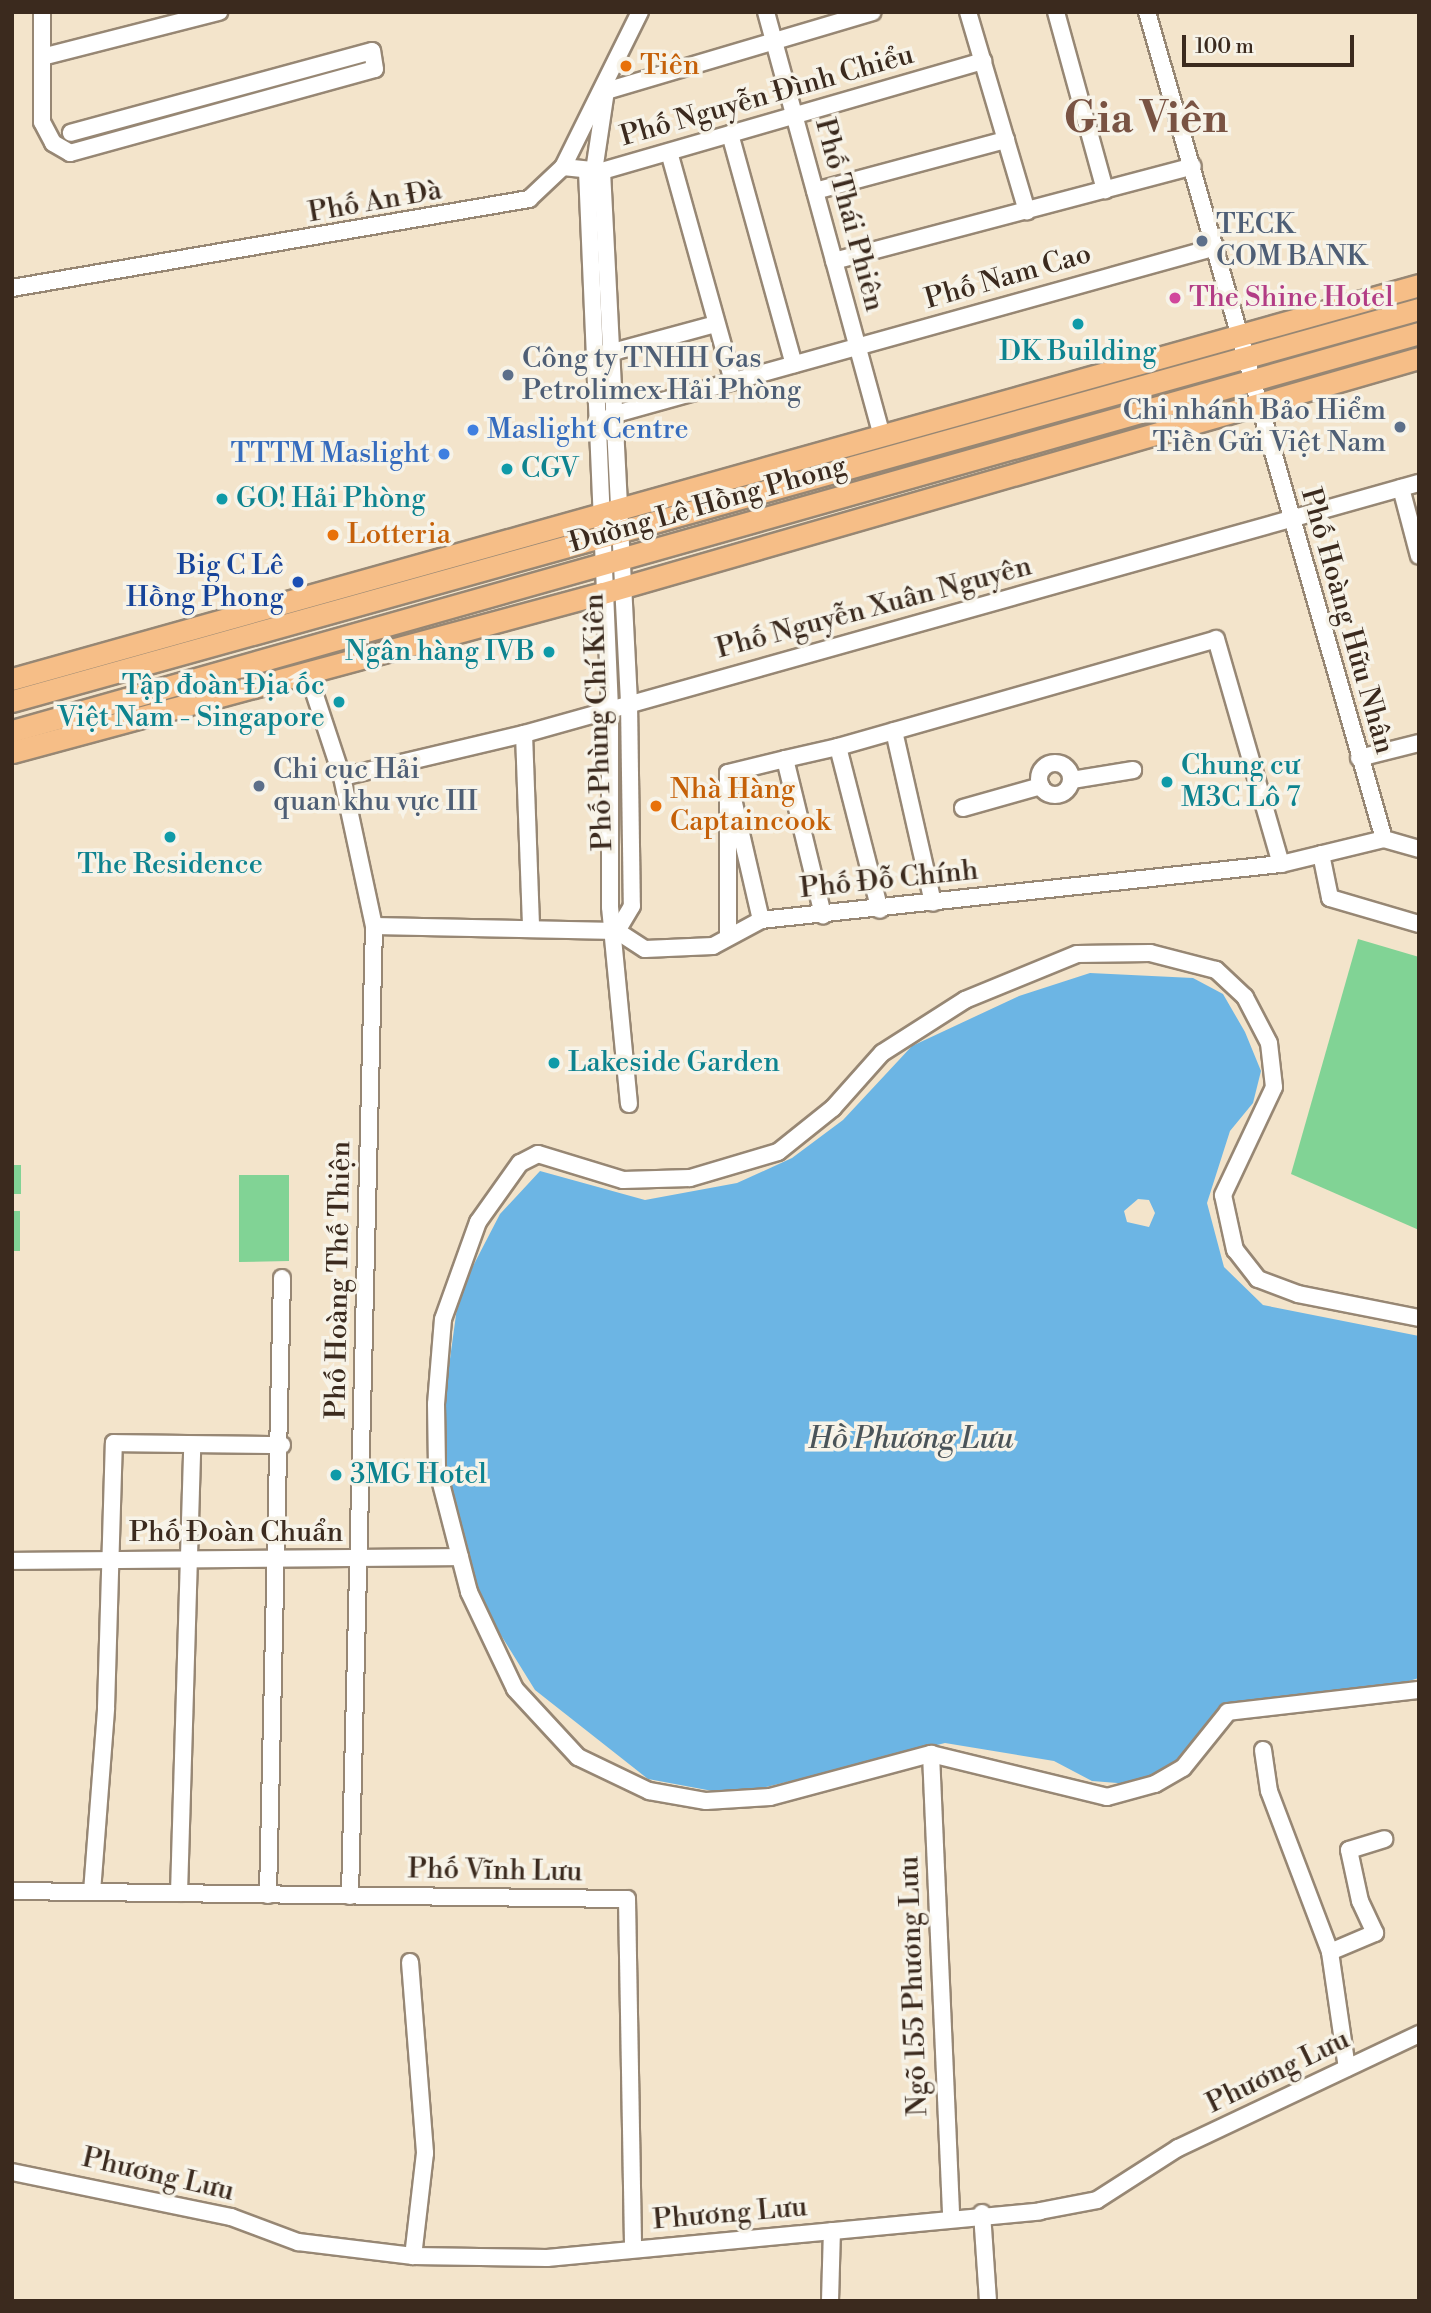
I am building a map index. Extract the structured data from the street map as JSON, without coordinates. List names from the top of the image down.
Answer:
{
  "streets": {
    "main road": ["Đường Lê Hồng Phong"],
    "street": [
      "Phố Nguyễn Đình Chiểu",
      "Phố An Đà",
      "Phố Thái Phiên",
      "Phố Nam Cao",
      "Phố Nguyễn Xuân Nguyên",
      "Phố Hoàng Hữu Nhân",
      "Phố Phùng Chí Kiên",
      "Phố Đỗ Chính",
      "Phố Hoàng Thế Thiện",
      "Phố Đoàn Chuẩn",
      "Phố Vĩnh Lưu",
      "Ngõ 155 Phương Lưu",
      "Phương Lưu"
    ]
  },
  "crossings": [
    ["Phố Nguyễn Đình Chiểu", "Phố An Đà"],
    ["Phố Nguyễn Đình Chiểu", "Phố Thái Phiên"],
    ["Phố Nguyễn Đình Chiểu", "Phố Phùng Chí Kiên"],
    ["Phố Thái Phiên", "Phố Nam Cao"],
    ["Phố Thái Phiên", "Đường Lê Hồng Phong"],
    ["Phố Nam Cao", "Phố Hoàng Hữu Nhân"],
    ["Phố Nam Cao", "Phố Phùng Chí Kiên"],
    ["Đường Lê Hồng Phong", "Phố Hoàng Hữu Nhân"],
    ["Đường Lê Hồng Phong", "Phố Phùng Chí Kiên"],
    ["Đường Lê Hồng Phong", "Phố Hoàng Thế Thiện"],
    ["Phố Nguyễn Xuân Nguyên", "Phố Hoàng Hữu Nhân"],
    ["Phố Nguyễn Xuân Nguyên", "Phố Phùng Chí Kiên"],
    ["Phố Nguyễn Xuân Nguyên", "Phố Hoàng Thế Thiện"],
    ["Phố Hoàng Hữu Nhân", "Phố Đỗ Chính"],
    ["Phố Phùng Chí Kiên", "Phố Đỗ Chính"],
    ["Phố Đỗ Chính", "Phố Hoàng Thế Thiện"],
    ["Phố Hoàng Thế Thiện", "Phố Đoàn Chuẩn"],
    ["Phố Hoàng Thế Thiện", "Phố Vĩnh Lưu"],
    ["Phố Vĩnh Lưu", "Phương Lưu"],
    ["Ngõ 155 Phương Lưu", "Phương Lưu"]
  ],
  "districts": ["Gia Viên"],
  "water": ["Hồ Phương Lưu"],
  "places": [
    "Tiên",
    "TECK COM BANK",
    "The Shine Hotel",
    "DK Building",
    "Công ty TNHH Gas Petrolimex Hải Phòng",
    "Chi nhánh Bảo Hiểm Tiền Gửi Việt Nam",
    "Maslight Centre",
    "TTTM Maslight",
    "CGV",
    "GO! Hải Phòng",
    "Lotteria",
    "Big C Lê Hồng Phong",
    "Ngân hàng IVB",
    "Tập đoàn Địa ốc Việt Nam - Singapore",
    "Chung cư M3C Lô 7",
    "Chi cục Hải quan khu vực III",
    "Nhà Hàng Captaincook",
    "The Residence",
    "Lakeside Garden",
    "3MG Hotel"
  ],
  "scale_bar": "100 m"
}
